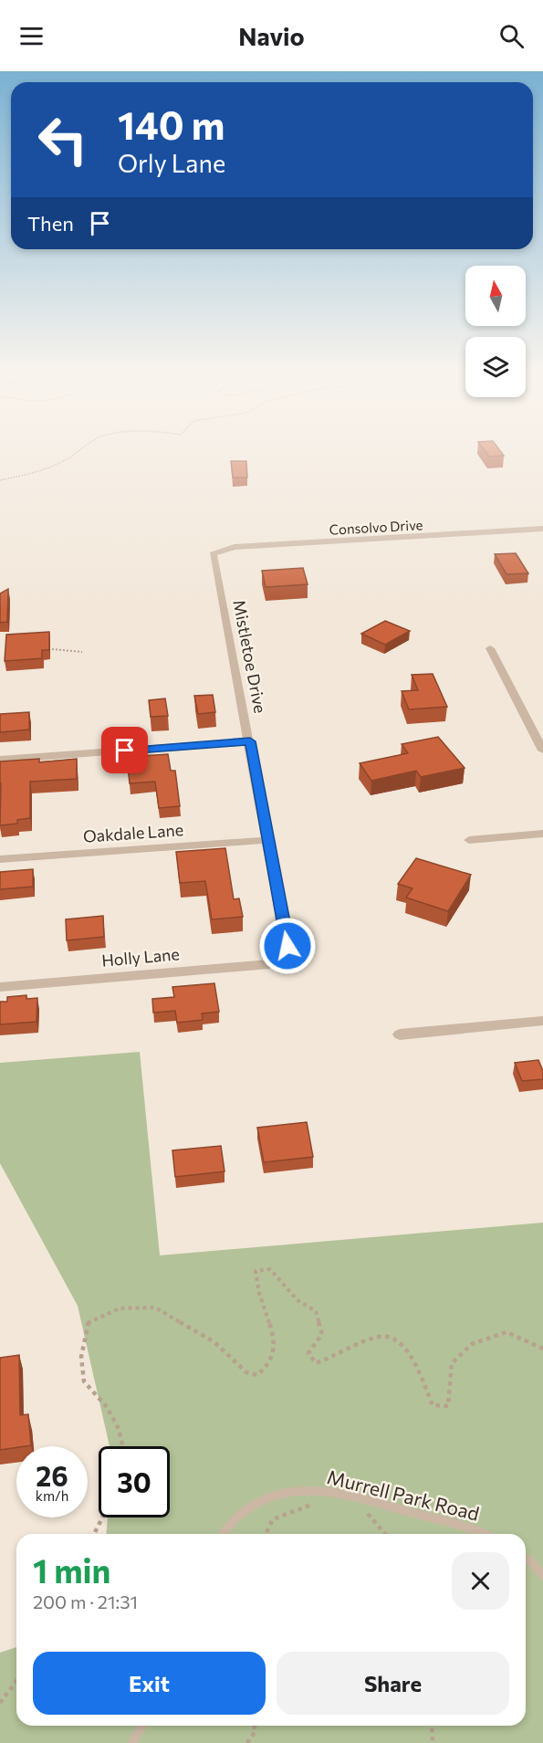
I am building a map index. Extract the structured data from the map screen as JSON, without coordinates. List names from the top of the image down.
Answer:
{
  "streets": {
    "street": [
      "Consolvo Drive",
      "Mistletoe Drive",
      "Oakdale Lane",
      "Holly Lane"
    ],
    "lane": ["Murrell Park Road"]
  },
  "crossings": [
    ["Consolvo Drive", "Mistletoe Drive"],
    ["Mistletoe Drive", "Oakdale Lane"],
    ["Mistletoe Drive", "Holly Lane"]
  ],
  "north": "top",
  "page": {
    "header": "Navio",
    "turn": ["140 m", "Orly Lane"],
    "then": "Then",
    "speed": "26 km/h",
    "limit": "30",
    "heading": ["1 min", "200 m · 21:31"],
    "buttons": ["Exit", "Share"]
  }
}
